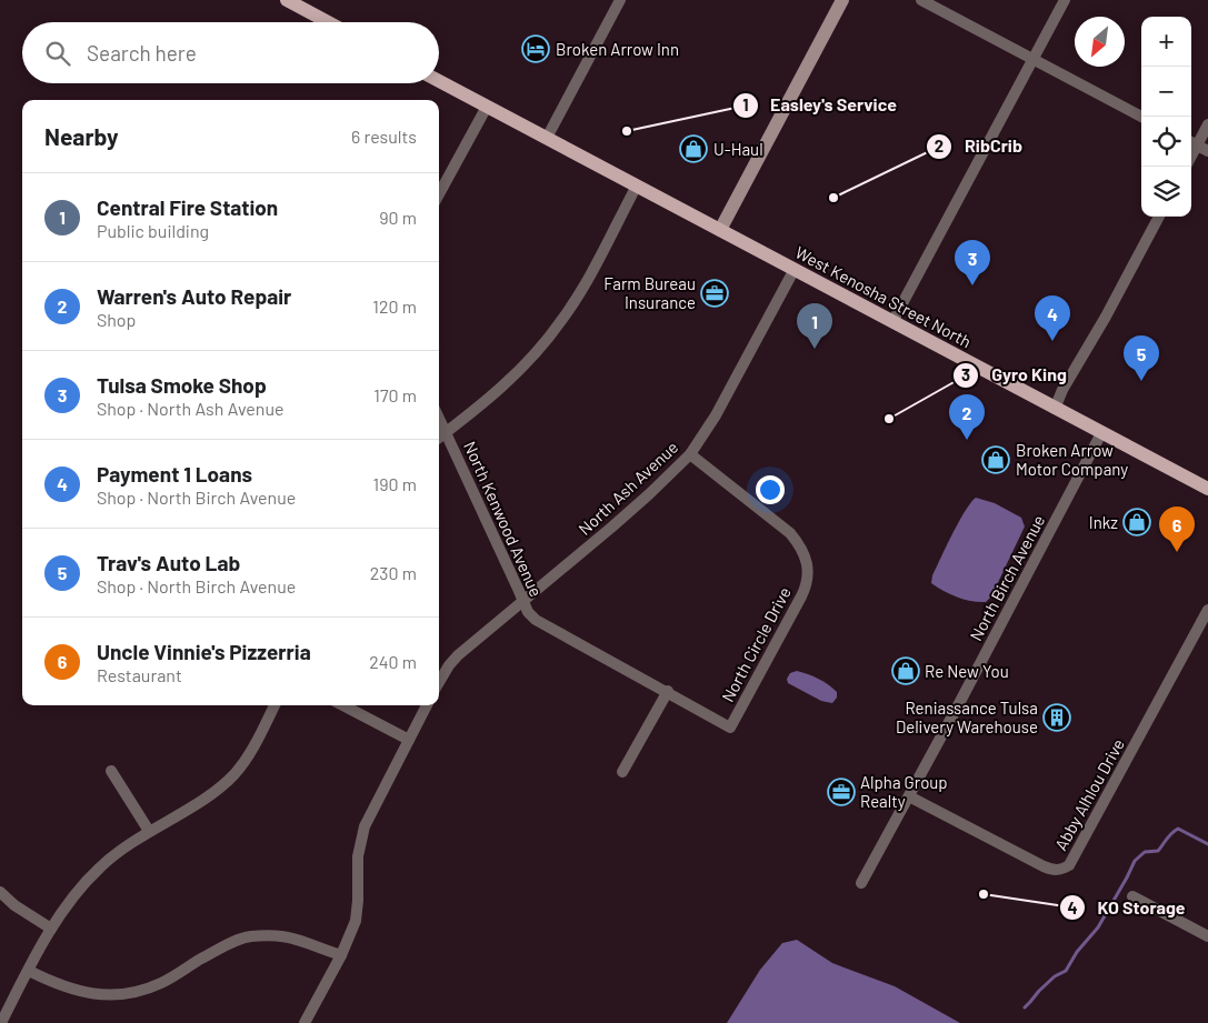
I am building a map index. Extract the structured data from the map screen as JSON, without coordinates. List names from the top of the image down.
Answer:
{
  "streets": {
    "main road": ["West Kenosha Street North"],
    "street": [
      "North Ash Avenue",
      "North Kenwood Avenue",
      "North Birch Avenue",
      "North Circle Drive",
      "Abby Alhlou Drive"
    ]
  },
  "crossings": [
    ["West Kenosha Street North", "North Ash Avenue"],
    ["West Kenosha Street North", "North Birch Avenue"],
    ["North Ash Avenue", "North Kenwood Avenue"],
    ["North Ash Avenue", "North Circle Drive"],
    ["North Kenwood Avenue", "North Circle Drive"],
    ["North Birch Avenue", "Abby Alhlou Drive"]
  ],
  "places": {
    "hotel": ["Broken Arrow Inn"],
    "other": [
      "Easley's Service",
      "RibCrib",
      "Gyro King",
      "KO Storage"
    ],
    "shop": [
      "U-Haul",
      "Broken Arrow Motor Company",
      "Inkz",
      "Re New You"
    ],
    "office": ["Farm Bureau Insurance", "Alpha Group Realty"],
    "building": ["Reniassance Tulsa Delivery Warehouse"]
  },
  "north": "bottom left",
  "page": {
    "map_buttons": ["+", "−"],
    "search": "Search here",
    "heading": ["Nearby", "6 results"],
    "list": [
      {
        "mark": "1",
        "name": "Central Fire Station",
        "note": "Public building",
        "value": "90 m"
      },
      {
        "mark": "2",
        "name": "Warren's Auto Repair",
        "note": "Shop",
        "value": "120 m"
      },
      {
        "mark": "3",
        "name": "Tulsa Smoke Shop",
        "note": "Shop · North Ash Avenue",
        "value": "170 m"
      },
      {
        "mark": "4",
        "name": "Payment 1 Loans",
        "note": "Shop · North Birch Avenue",
        "value": "190 m"
      },
      {
        "mark": "5",
        "name": "Trav's Auto Lab",
        "note": "Shop · North Birch Avenue",
        "value": "230 m"
      },
      {
        "mark": "6",
        "name": "Uncle Vinnie's Pizzerria",
        "note": "Restaurant",
        "value": "240 m"
      }
    ],
    "pins": [
      "3",
      "4",
      "1",
      "5",
      "2",
      "6"
    ]
  }
}
